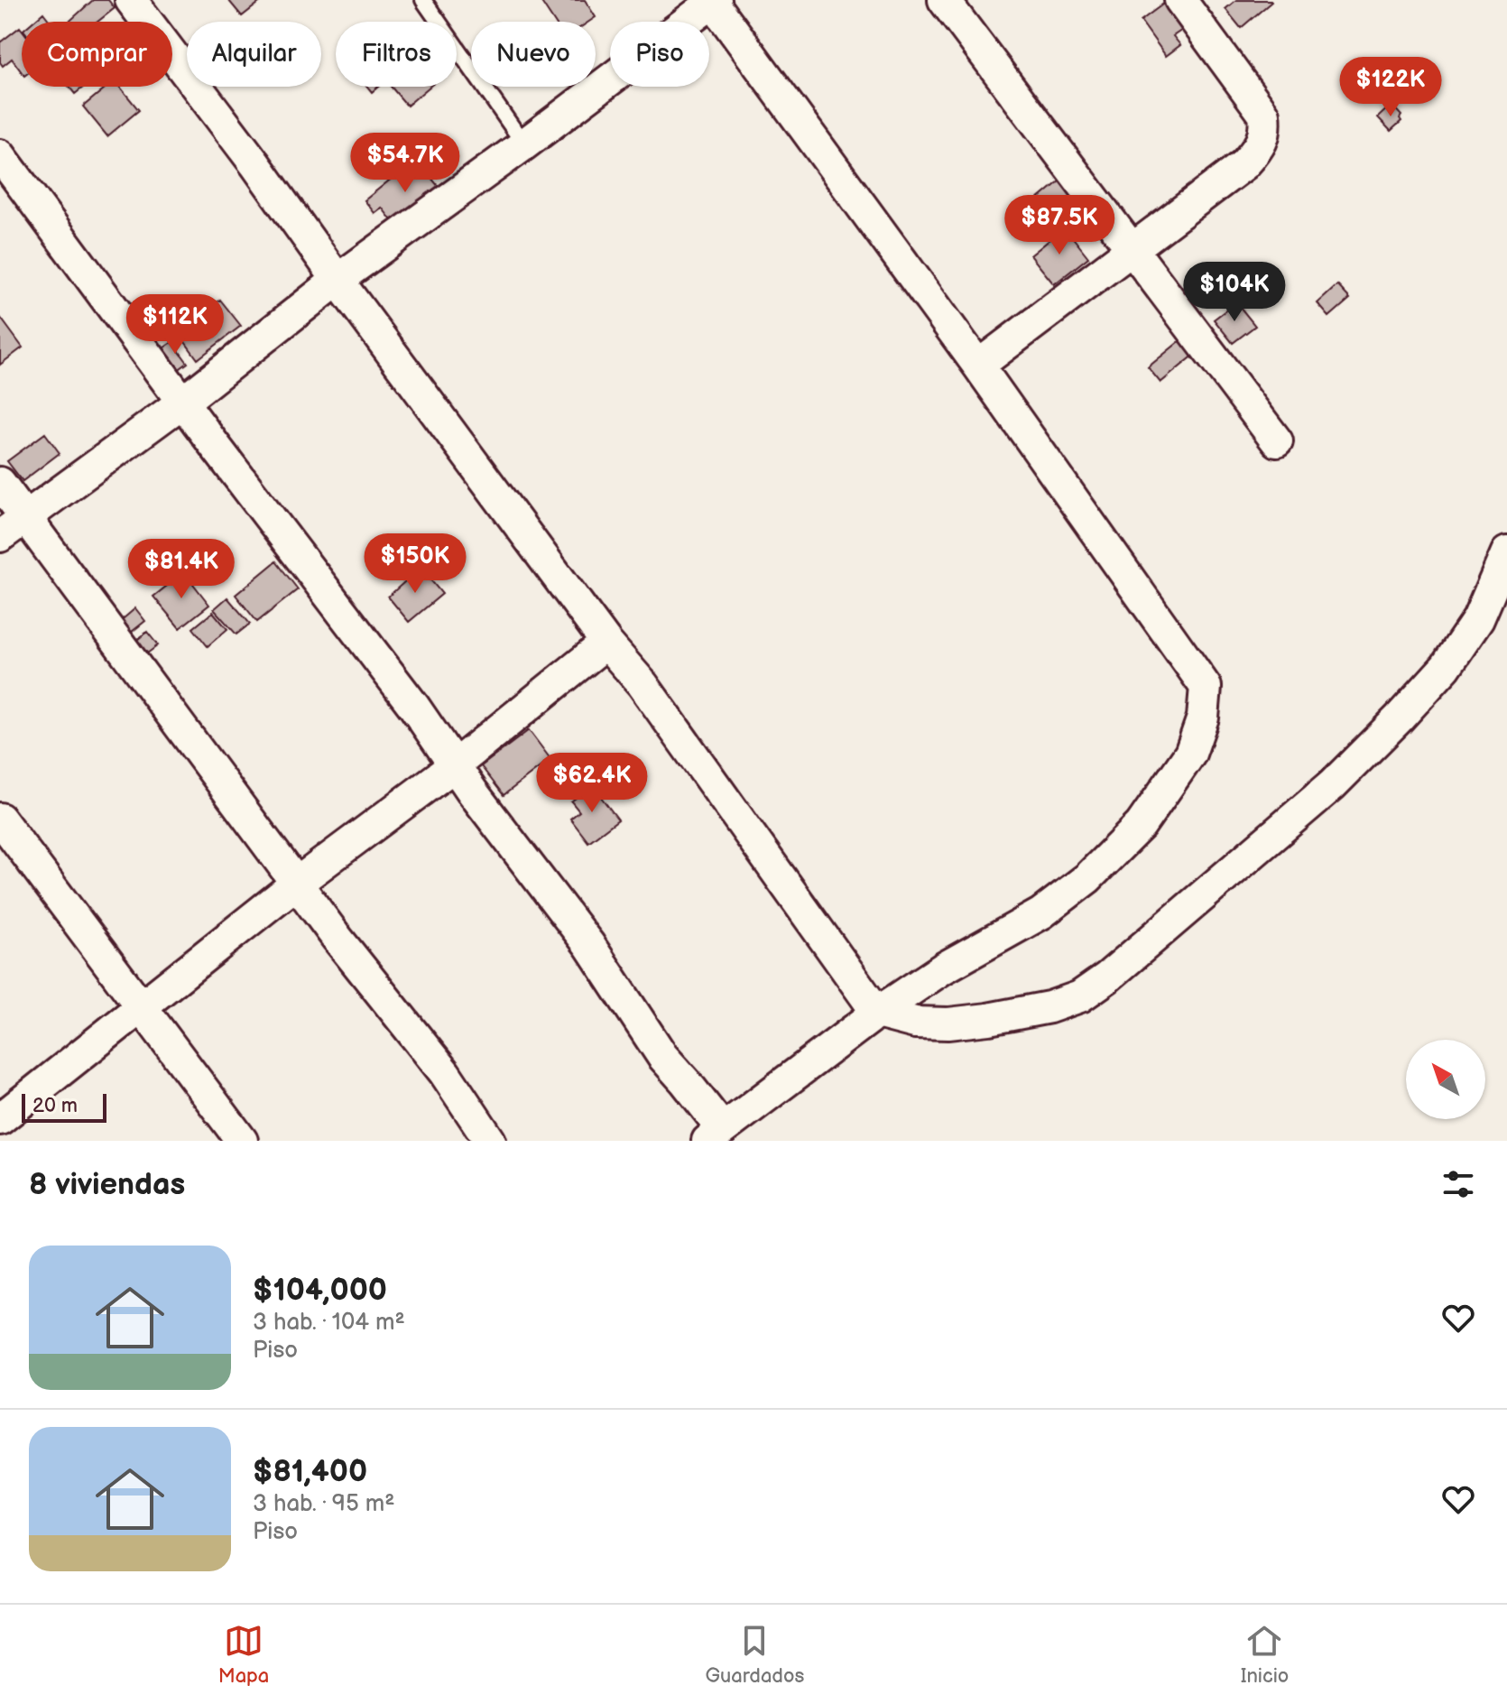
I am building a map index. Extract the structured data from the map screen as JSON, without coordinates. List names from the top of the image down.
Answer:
{
  "scale_bar": "20 m",
  "north": "top left",
  "page": {
    "chip": [
      "Comprar",
      "Alquilar",
      "Filtros",
      "Nuevo",
      "Piso"
    ],
    "price": [
      "$122K",
      "$54.7K",
      "$87.5K",
      "$104K",
      "$112K",
      "$150K",
      "$81.4K",
      "$62.4K"
    ],
    "scale": "20 m",
    "heading": "8 viviendas",
    "list": [
      {
        "name": "$104,000",
        "note": "3 hab. · 104 m² · Piso"
      },
      {
        "name": "$81,400",
        "note": "3 hab. · 95 m² · Piso"
      }
    ],
    "tabs": ["Mapa", "Guardados", "Inicio"]
  }
}
